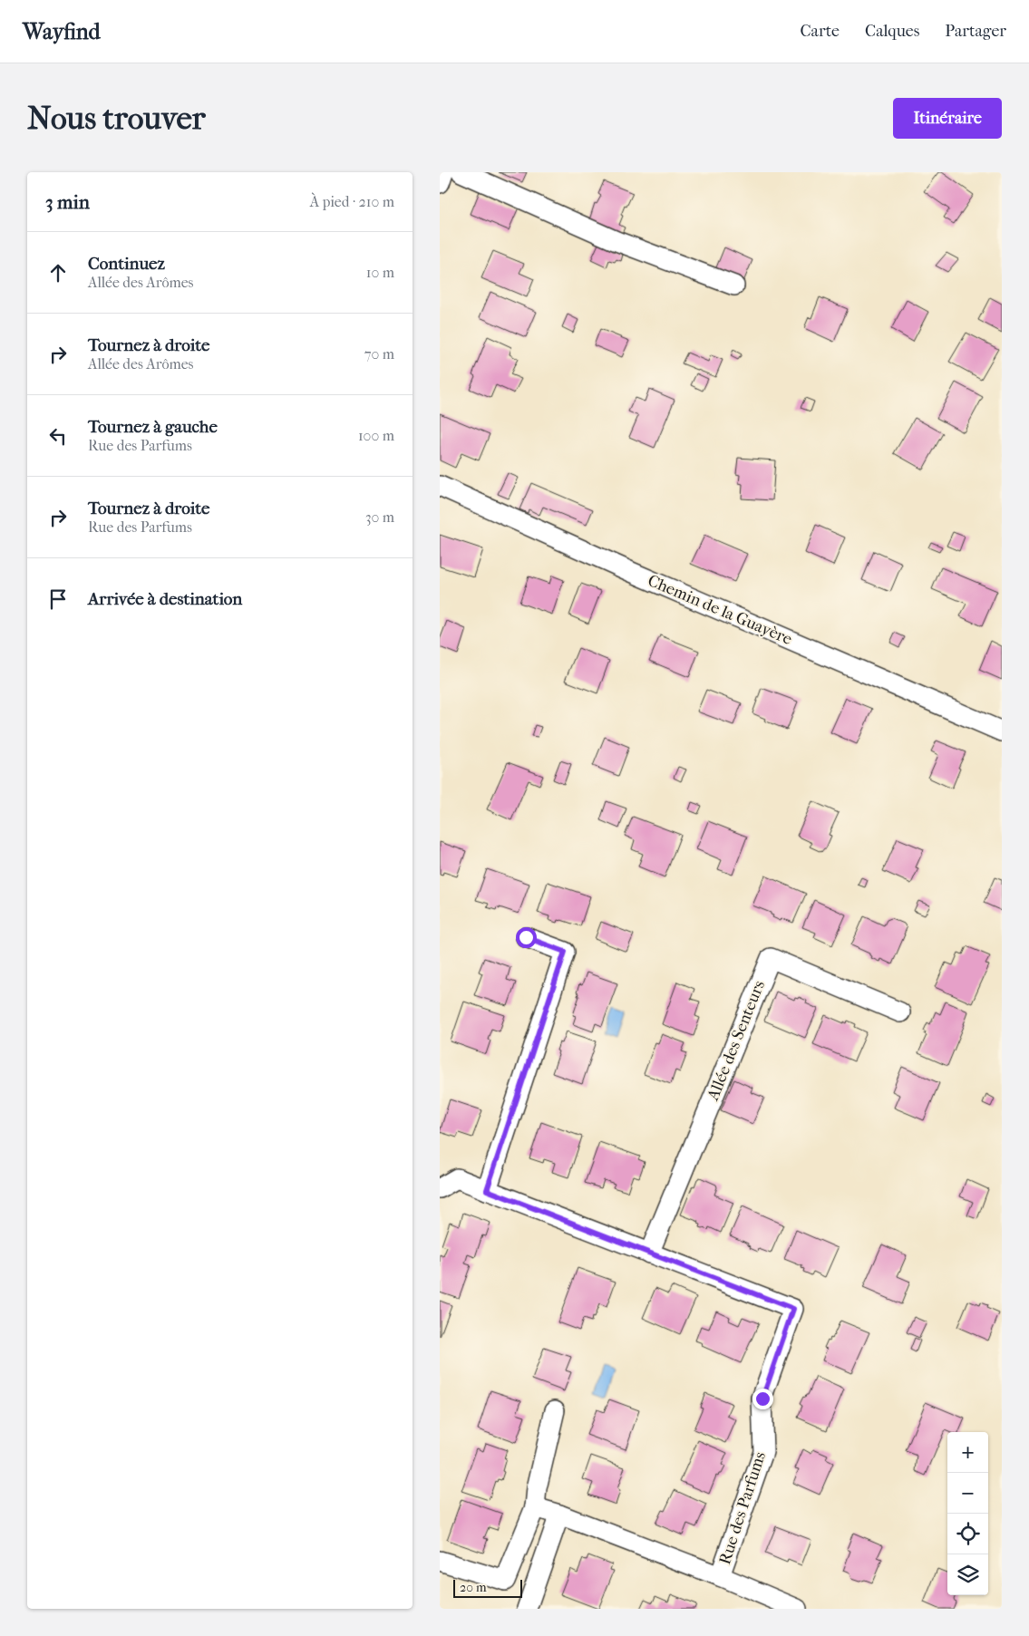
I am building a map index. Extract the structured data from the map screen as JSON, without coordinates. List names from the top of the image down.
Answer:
{
  "streets": {
    "street": ["Chemin de la Guayère", "Allée des Senteurs", "Rue des Parfums"]
  },
  "crossings": [
    ["Allée des Senteurs", "Rue des Parfums"]
  ],
  "scale_bar": "20 m",
  "page": {
    "header": "Wayfind",
    "nav": ["Carte", "Calques", "Partager"],
    "buttons": "Itinéraire",
    "title": "Nous trouver",
    "heading": ["3 min", "À pied · 210 m"],
    "list": [
      ["Continuez", "Allée des Arômes", "10 m"],
      ["Tournez à droite", "Allée des Arômes", "70 m"],
      ["Tournez à gauche", "Rue des Parfums", "100 m"],
      ["Tournez à droite", "Rue des Parfums", "30 m"],
      "Arrivée à destination"
    ],
    "map_buttons": ["+", "−"],
    "scale": "20 m"
  }
}
